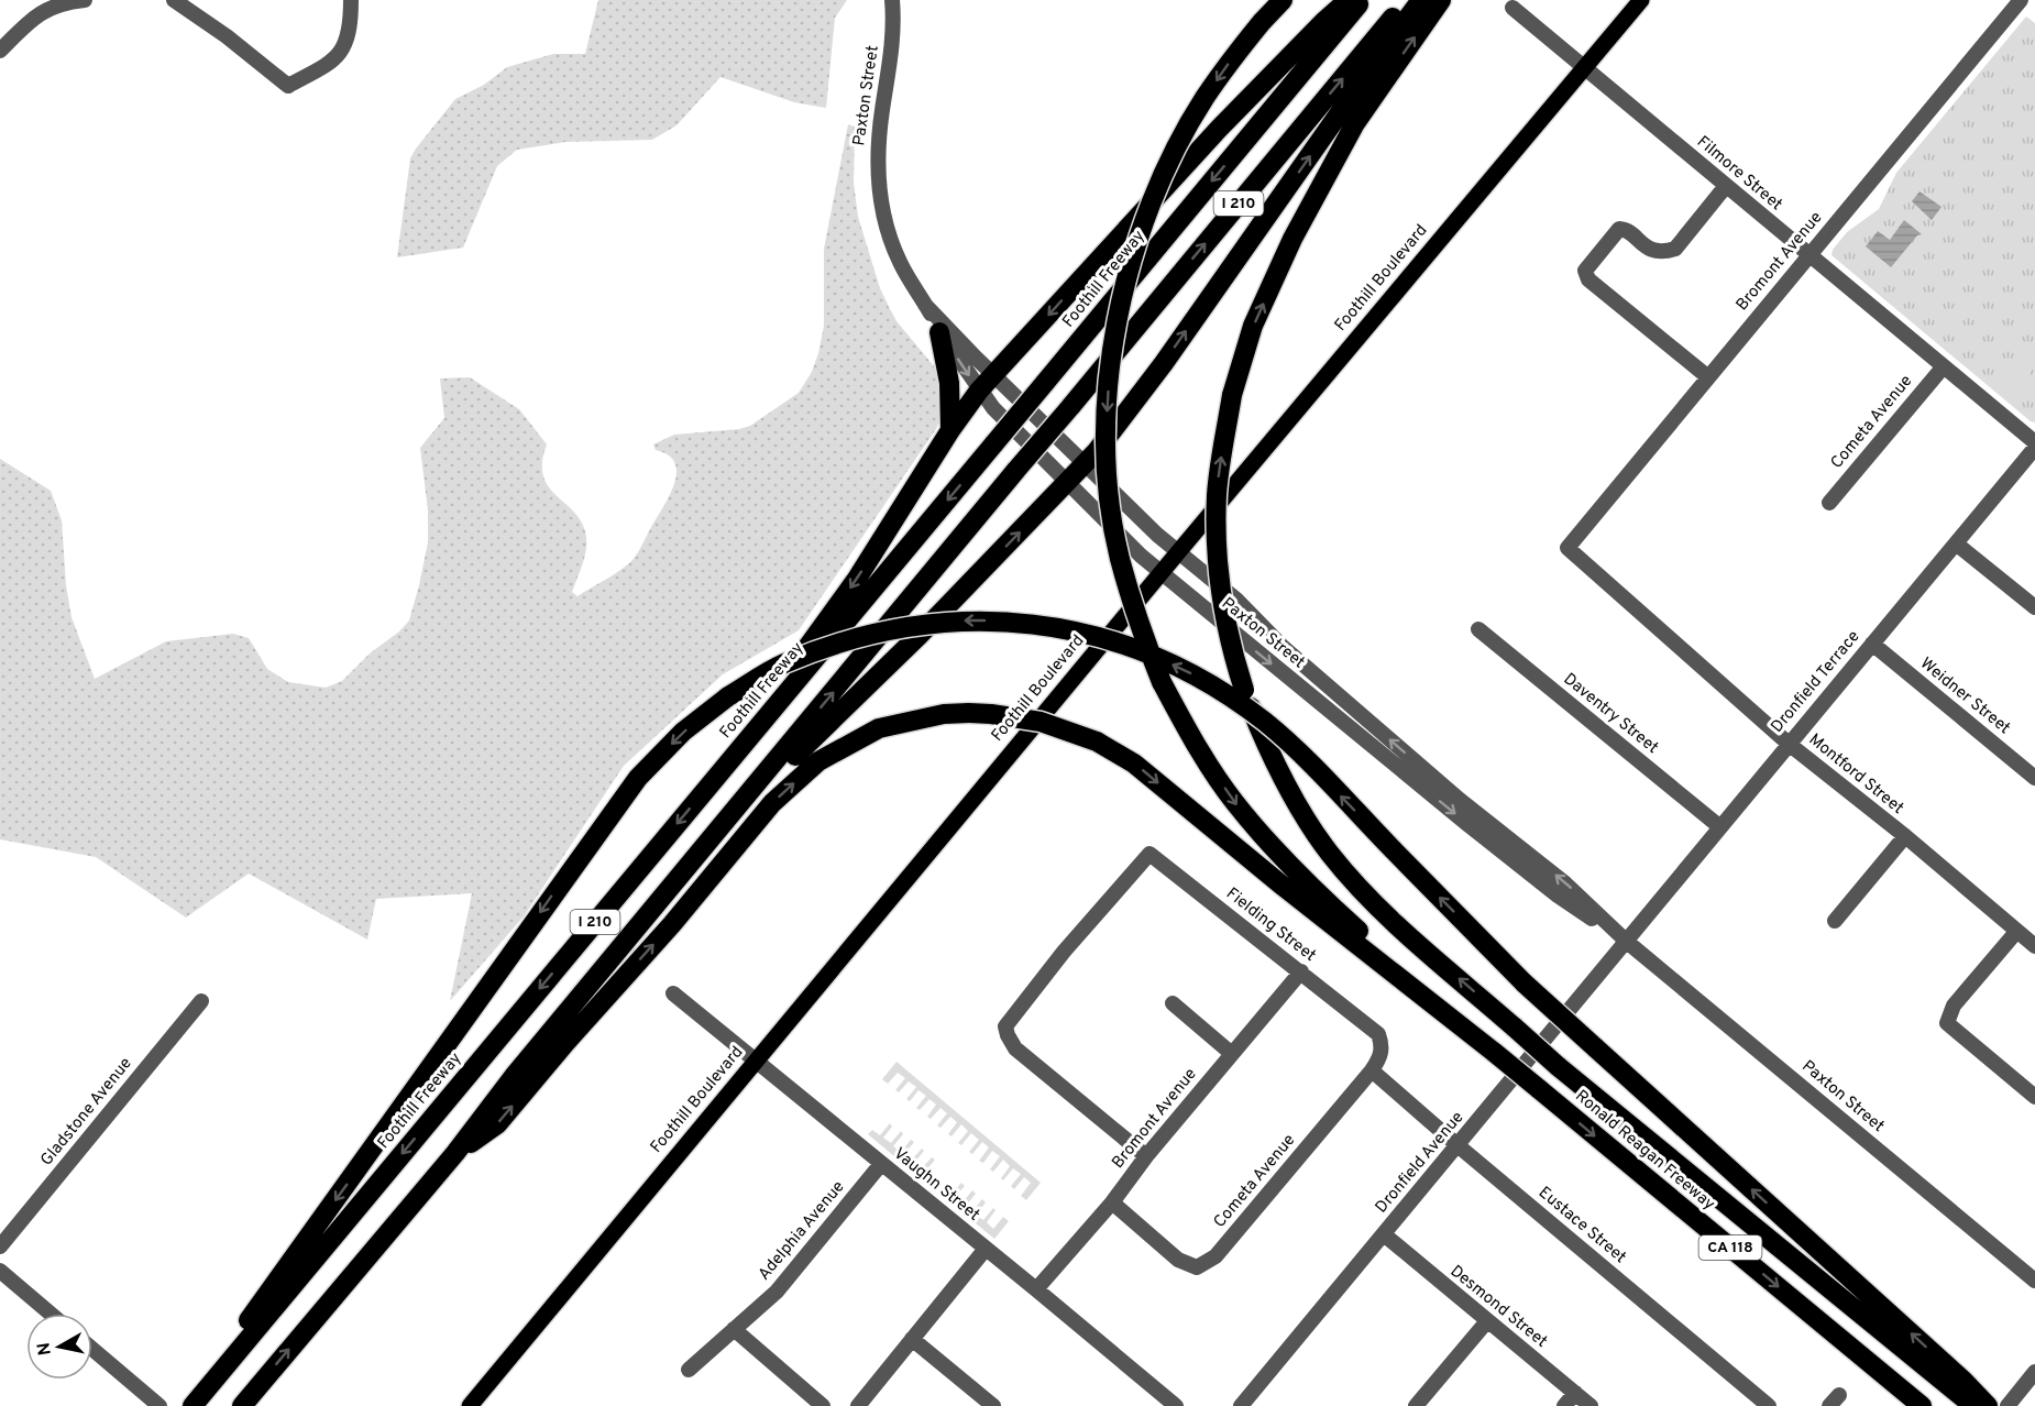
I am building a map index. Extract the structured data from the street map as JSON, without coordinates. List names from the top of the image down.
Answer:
{
  "streets": {
    "highway": [
      "I 210",
      "Foothill Freeway",
      "Ronald Reagan Freeway",
      "CA 118"
    ],
    "main road": ["Foothill Boulevard"],
    "street": [
      "Paxton Street",
      "Filmore Street",
      "Bromont Avenue",
      "Cometa Avenue",
      "Dronfield Terrace",
      "Weidner Street",
      "Daventry Street",
      "Montford Street",
      "Fielding Street",
      "Gladstone Avenue",
      "Dronfield Avenue",
      "Vaughn Street",
      "Eustace Street",
      "Adelphia Avenue",
      "Desmond Street"
    ]
  },
  "crossings": [
    ["Paxton Street", "Foothill Boulevard"],
    ["Paxton Street", "Dronfield Terrace"],
    ["Paxton Street", "Dronfield Avenue"],
    ["Filmore Street", "Bromont Avenue"],
    ["Filmore Street", "Foothill Boulevard"],
    ["Filmore Street", "Cometa Avenue"],
    ["Bromont Avenue", "Cometa Avenue"],
    ["Bromont Avenue", "Montford Street"],
    ["Bromont Avenue", "Fielding Street"],
    ["Bromont Avenue", "Vaughn Street"],
    ["Foothill Boulevard", "Vaughn Street"],
    ["Cometa Avenue", "Fielding Street"],
    ["Cometa Avenue", "Eustace Street"],
    ["Dronfield Terrace", "Weidner Street"],
    ["Dronfield Terrace", "Daventry Street"],
    ["Dronfield Terrace", "Montford Street"],
    ["Dronfield Terrace", "Dronfield Avenue"],
    ["Dronfield Avenue", "Eustace Street"],
    ["Dronfield Avenue", "Desmond Street"],
    ["Vaughn Street", "Adelphia Avenue"]
  ],
  "one_way": ["Ronald Reagan Freeway"],
  "north": "left"
}
